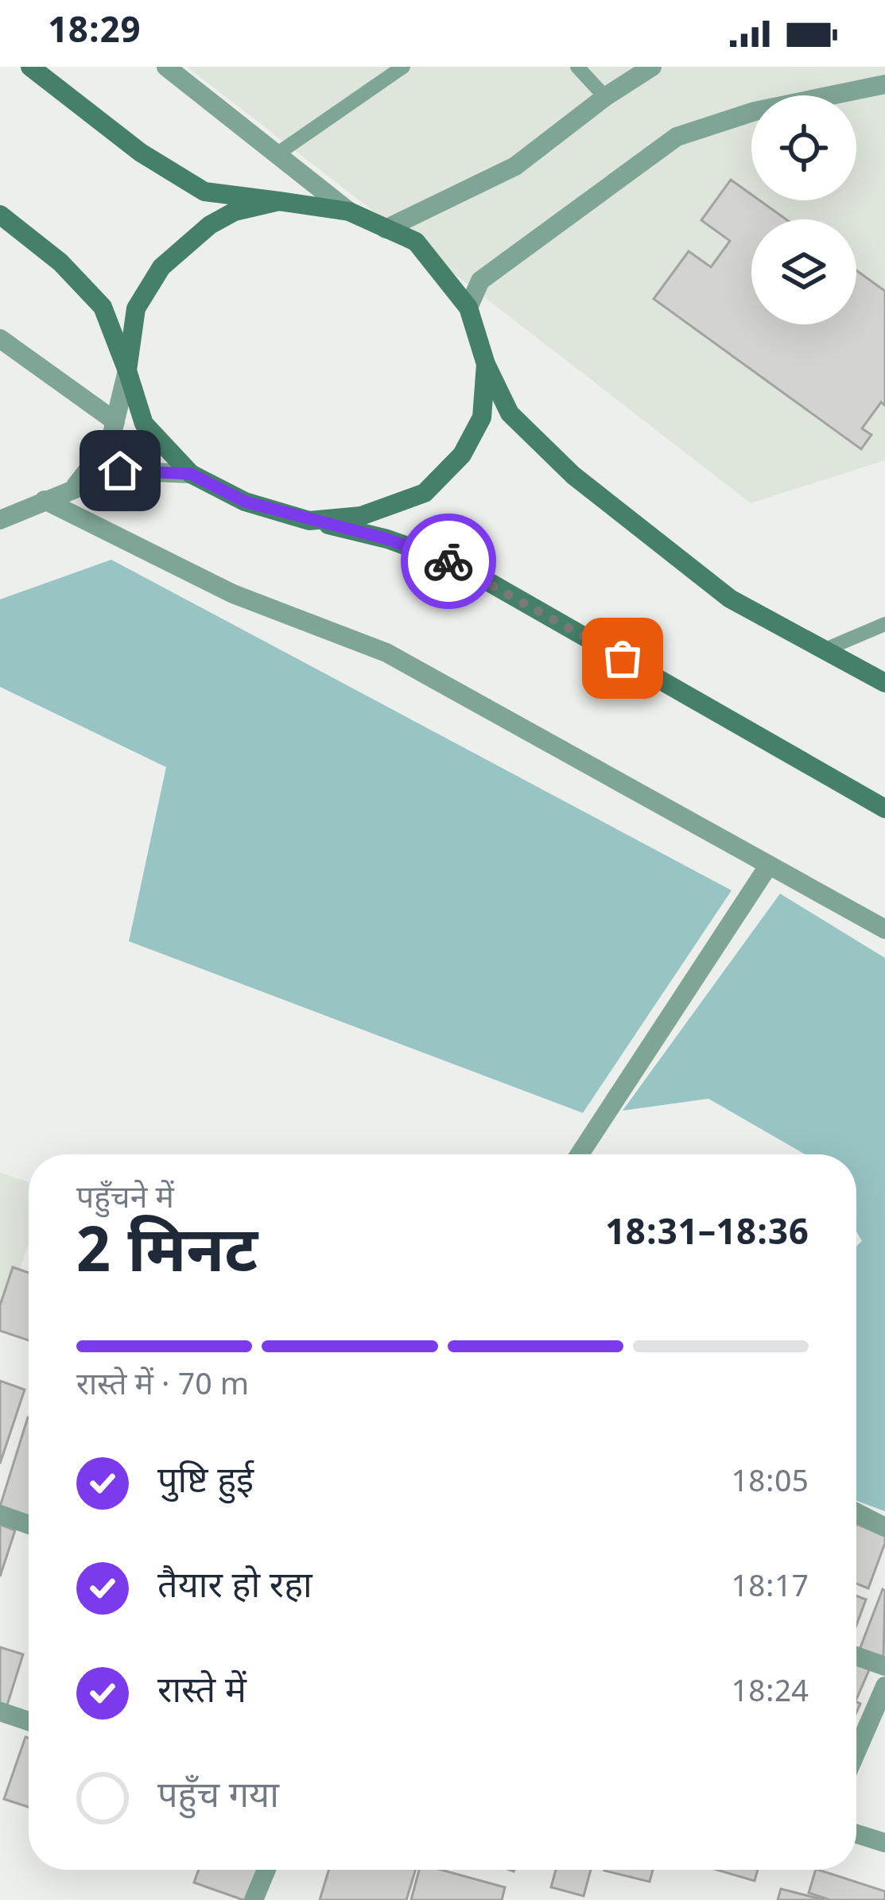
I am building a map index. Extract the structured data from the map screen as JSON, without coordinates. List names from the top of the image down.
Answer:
{
  "page": {
    "status": "18:29",
    "heading": ["2 मिनट", "पहुँचने में", "18:31–18:36"],
    "bar": "रास्ते में · 70 m",
    "list": [
      ["पुष्टि हुई", "18:05"],
      ["तैयार हो रहा", "18:17"],
      ["रास्ते में", "18:24"],
      "पहुँच गया"
    ]
  }
}
